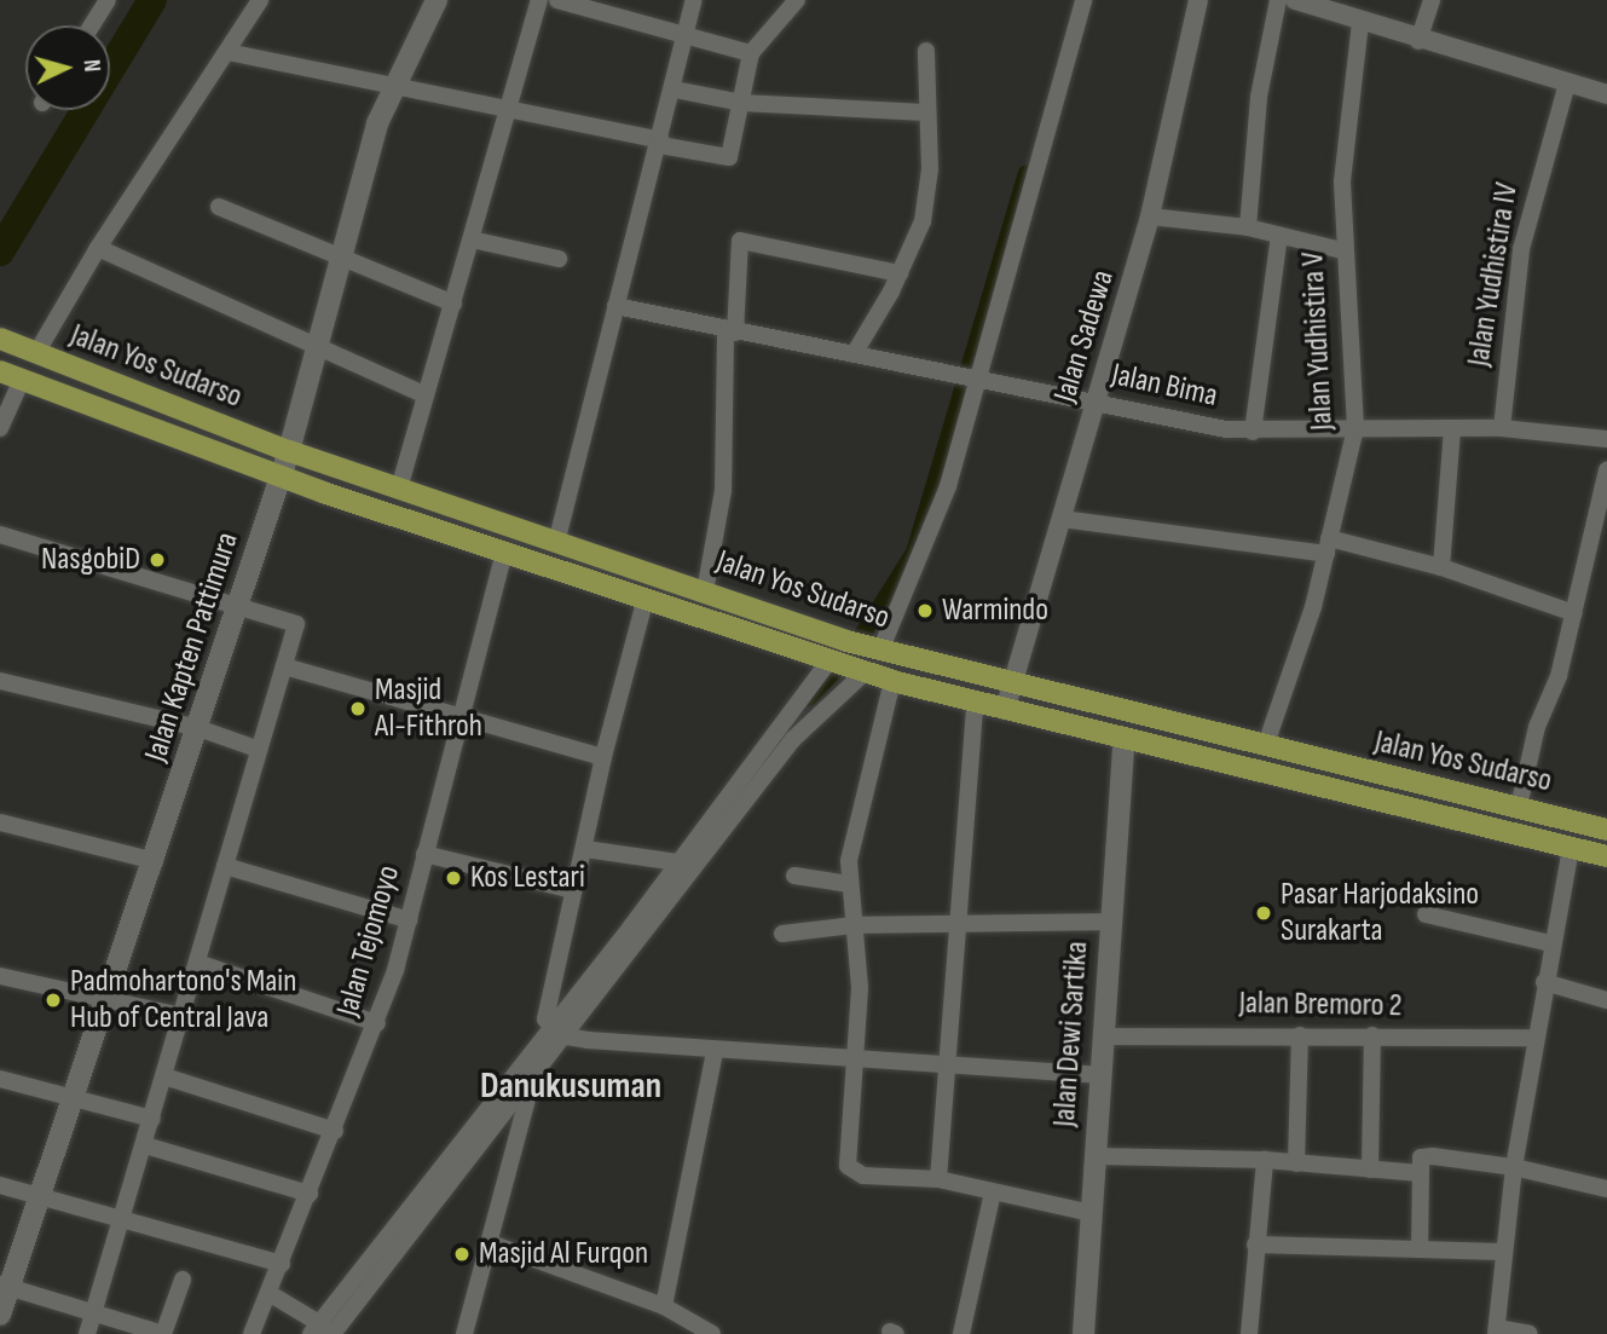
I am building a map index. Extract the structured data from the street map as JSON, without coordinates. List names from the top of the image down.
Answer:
{
  "streets": {
    "main road": ["Jalan Yos Sudarso", "Jalan Kapten Pattimura", "Jalan Dewi Sartika"],
    "street": [
      "Jalan Yudhistira IV",
      "Jalan Sadewa",
      "Jalan Yudhistira V",
      "Jalan Bima",
      "Jalan Tejomoyo",
      "Jalan Bremoro 2"
    ]
  },
  "crossings": [
    ["Jalan Yudhistira IV", "Jalan Bima"],
    ["Jalan Sadewa", "Jalan Yos Sudarso"],
    ["Jalan Sadewa", "Jalan Bima"],
    ["Jalan Yudhistira V", "Jalan Yos Sudarso"],
    ["Jalan Yudhistira V", "Jalan Bima"],
    ["Jalan Yos Sudarso", "Jalan Kapten Pattimura"],
    ["Jalan Yos Sudarso", "Jalan Tejomoyo"],
    ["Jalan Yos Sudarso", "Jalan Dewi Sartika"],
    ["Jalan Bremoro 2", "Jalan Dewi Sartika"]
  ],
  "districts": ["Danukusuman"],
  "places": [
    "NasgobiD",
    "Warmindo",
    "Masjid Al-Fithroh",
    "Kos Lestari",
    "Pasar Harjodaksino Surakarta",
    "Padmohartono's Main Hub of Central Java",
    "Masjid Al Furqon"
  ],
  "north": "right"
}
